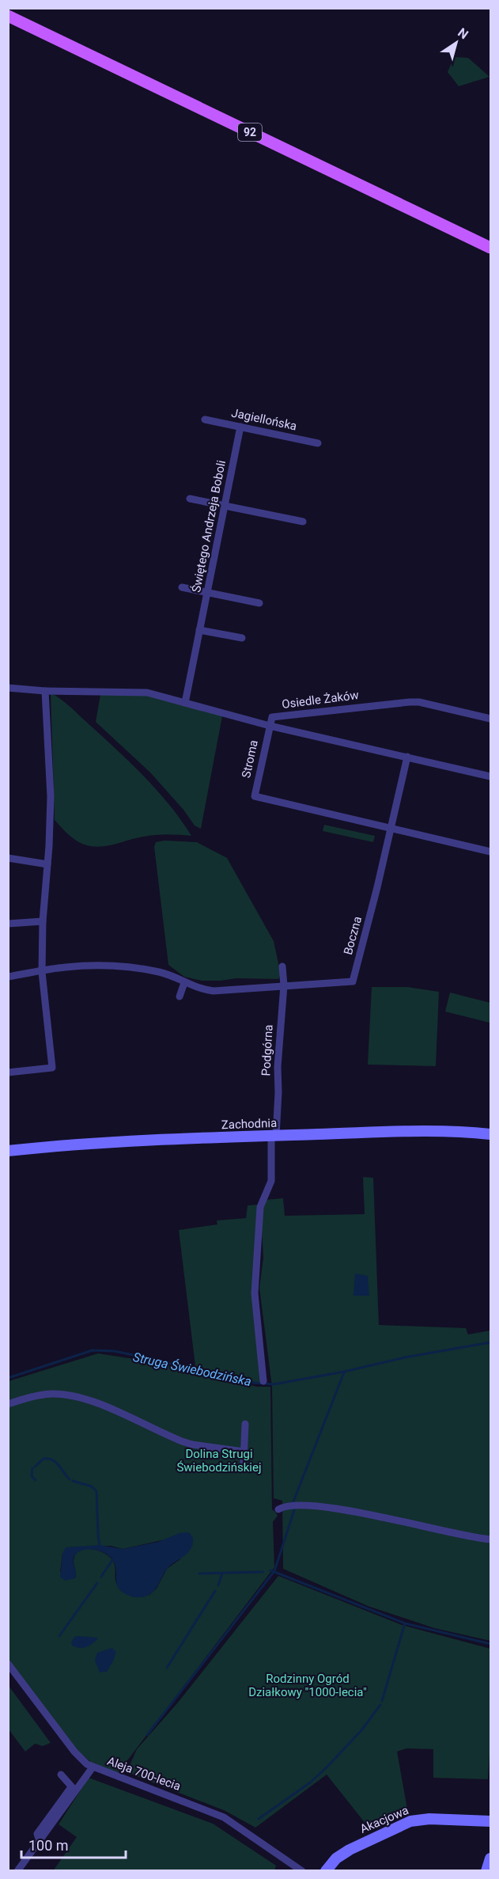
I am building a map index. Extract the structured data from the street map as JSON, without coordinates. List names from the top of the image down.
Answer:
{
  "streets": {
    "main road": ["92"],
    "street": [
      "Jagiellońska",
      "Świętego Andrzeja Boboli",
      "Osiedle Żaków",
      "Stroma",
      "Boczna",
      "Podgórna",
      "Zachodnia",
      "Aleja 700-lecia",
      "Akacjowa"
    ]
  },
  "crossings": [
    ["Jagiellońska", "Świętego Andrzeja Boboli"],
    ["Osiedle Żaków", "Stroma"],
    ["Stroma", "Boczna"],
    ["Boczna", "Podgórna"],
    ["Podgórna", "Zachodnia"]
  ],
  "water": ["Struga Świebodzińska"],
  "parks": ["Dolina Strugi Świebodzińskiej", "Rodzinny Ogród Działkowy \"1000-lecia\""],
  "scale_bar": "100 m",
  "north": "top right"
}
